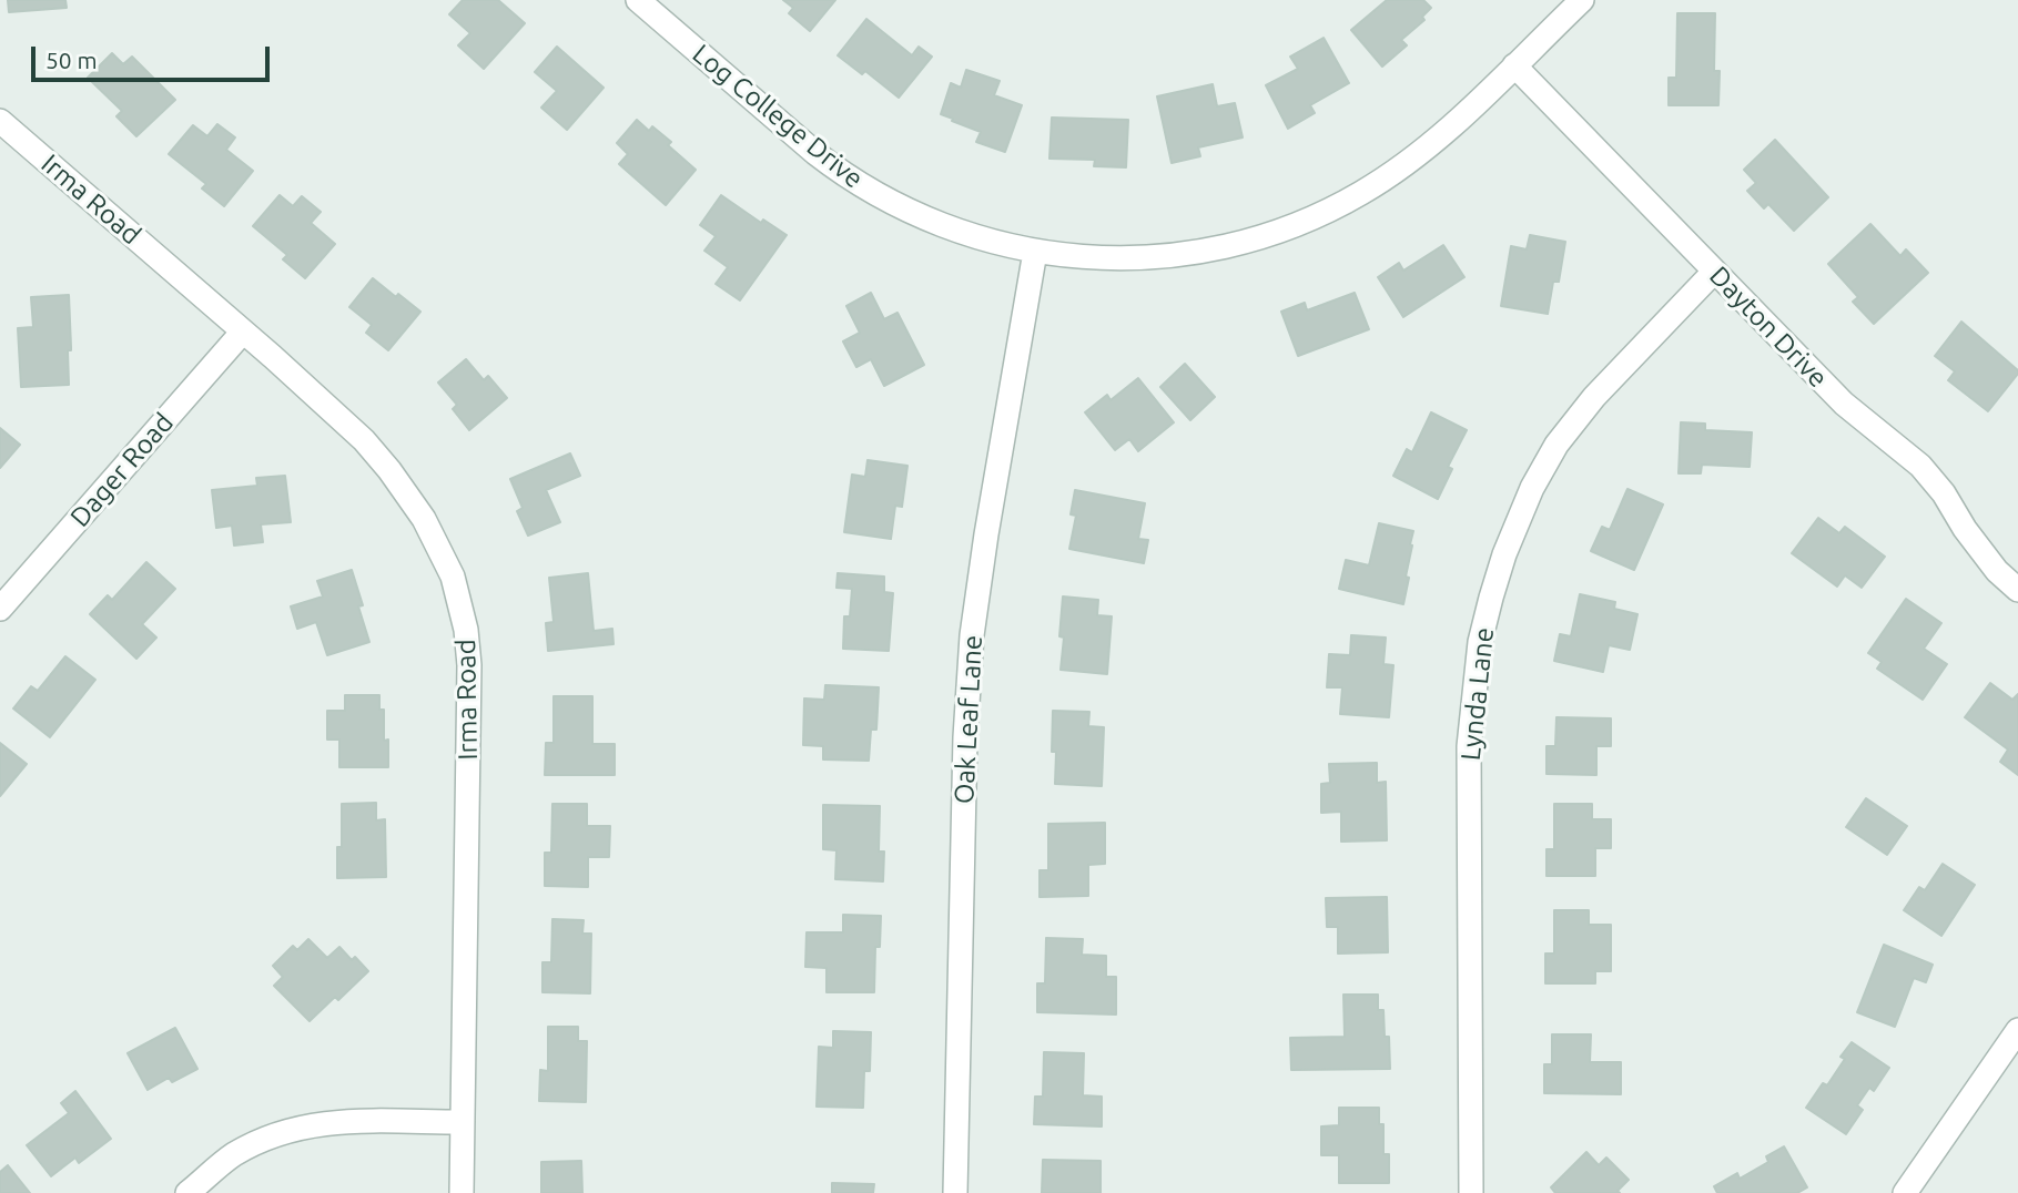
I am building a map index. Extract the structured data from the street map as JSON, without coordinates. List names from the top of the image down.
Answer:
{
  "streets": {
    "street": [
      "Log College Drive",
      "Irma Road",
      "Dayton Drive",
      "Dager Road",
      "Lynda Lane",
      "Oak Leaf Lane"
    ]
  },
  "crossings": [
    ["Log College Drive", "Dayton Drive"],
    ["Log College Drive", "Oak Leaf Lane"],
    ["Irma Road", "Dager Road"],
    ["Dayton Drive", "Lynda Lane"]
  ],
  "scale_bar": "50 m"
}
